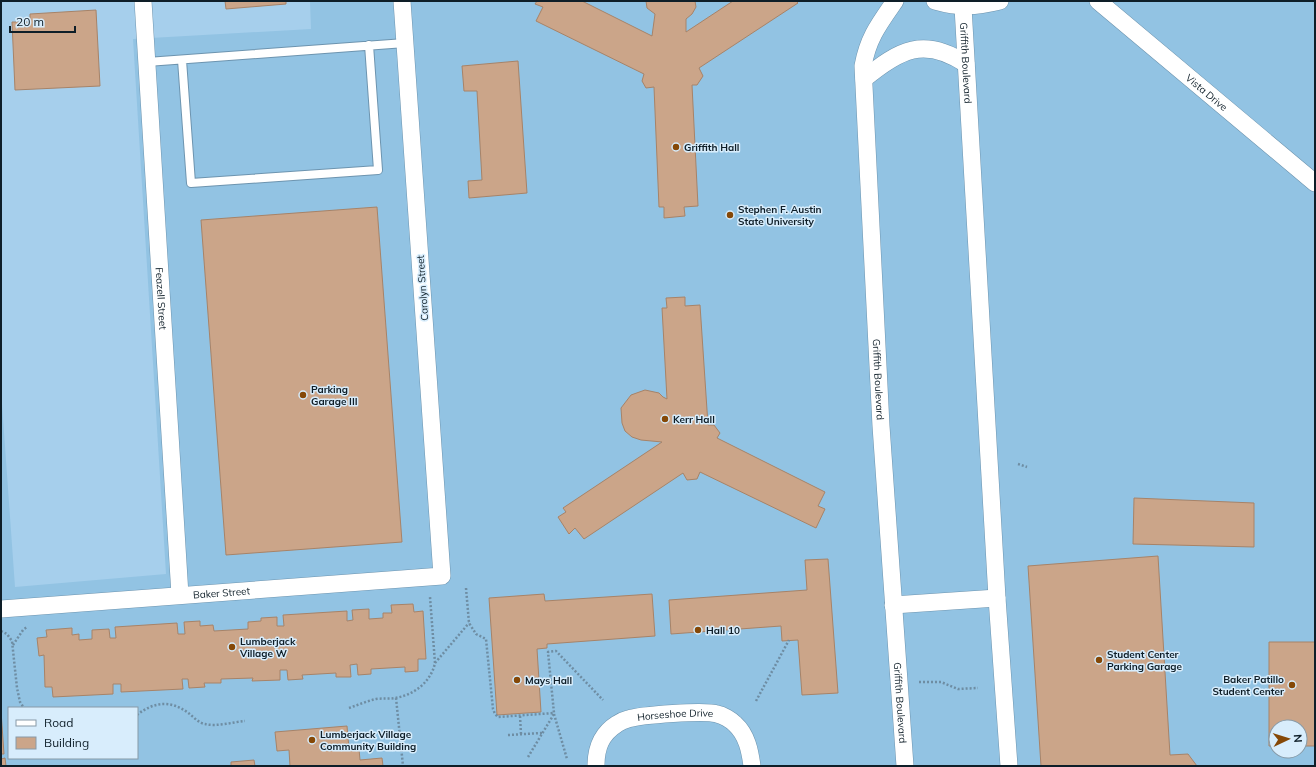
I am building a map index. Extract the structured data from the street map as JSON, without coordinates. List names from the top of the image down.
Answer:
{
  "streets": {
    "street": [
      "Griffith Boulevard",
      "Vista Drive",
      "Carolyn Street",
      "Feazell Street",
      "Baker Street",
      "Horseshoe Drive"
    ]
  },
  "crossings": [
    ["Carolyn Street", "Baker Street"],
    ["Feazell Street", "Baker Street"]
  ],
  "places": [
    "Griffith Hall",
    "Stephen F. Austin State University",
    "Parking Garage III",
    "Kerr Hall",
    "Hall 10",
    "Lumberjack Village W",
    "Student Center Parking Garage",
    "Mays Hall",
    "Baker Patillo Student Center",
    "Lumberjack Village Community Building"
  ],
  "legend": ["Road", "Building"],
  "scale_bar": "20 m",
  "north": "right"
}
